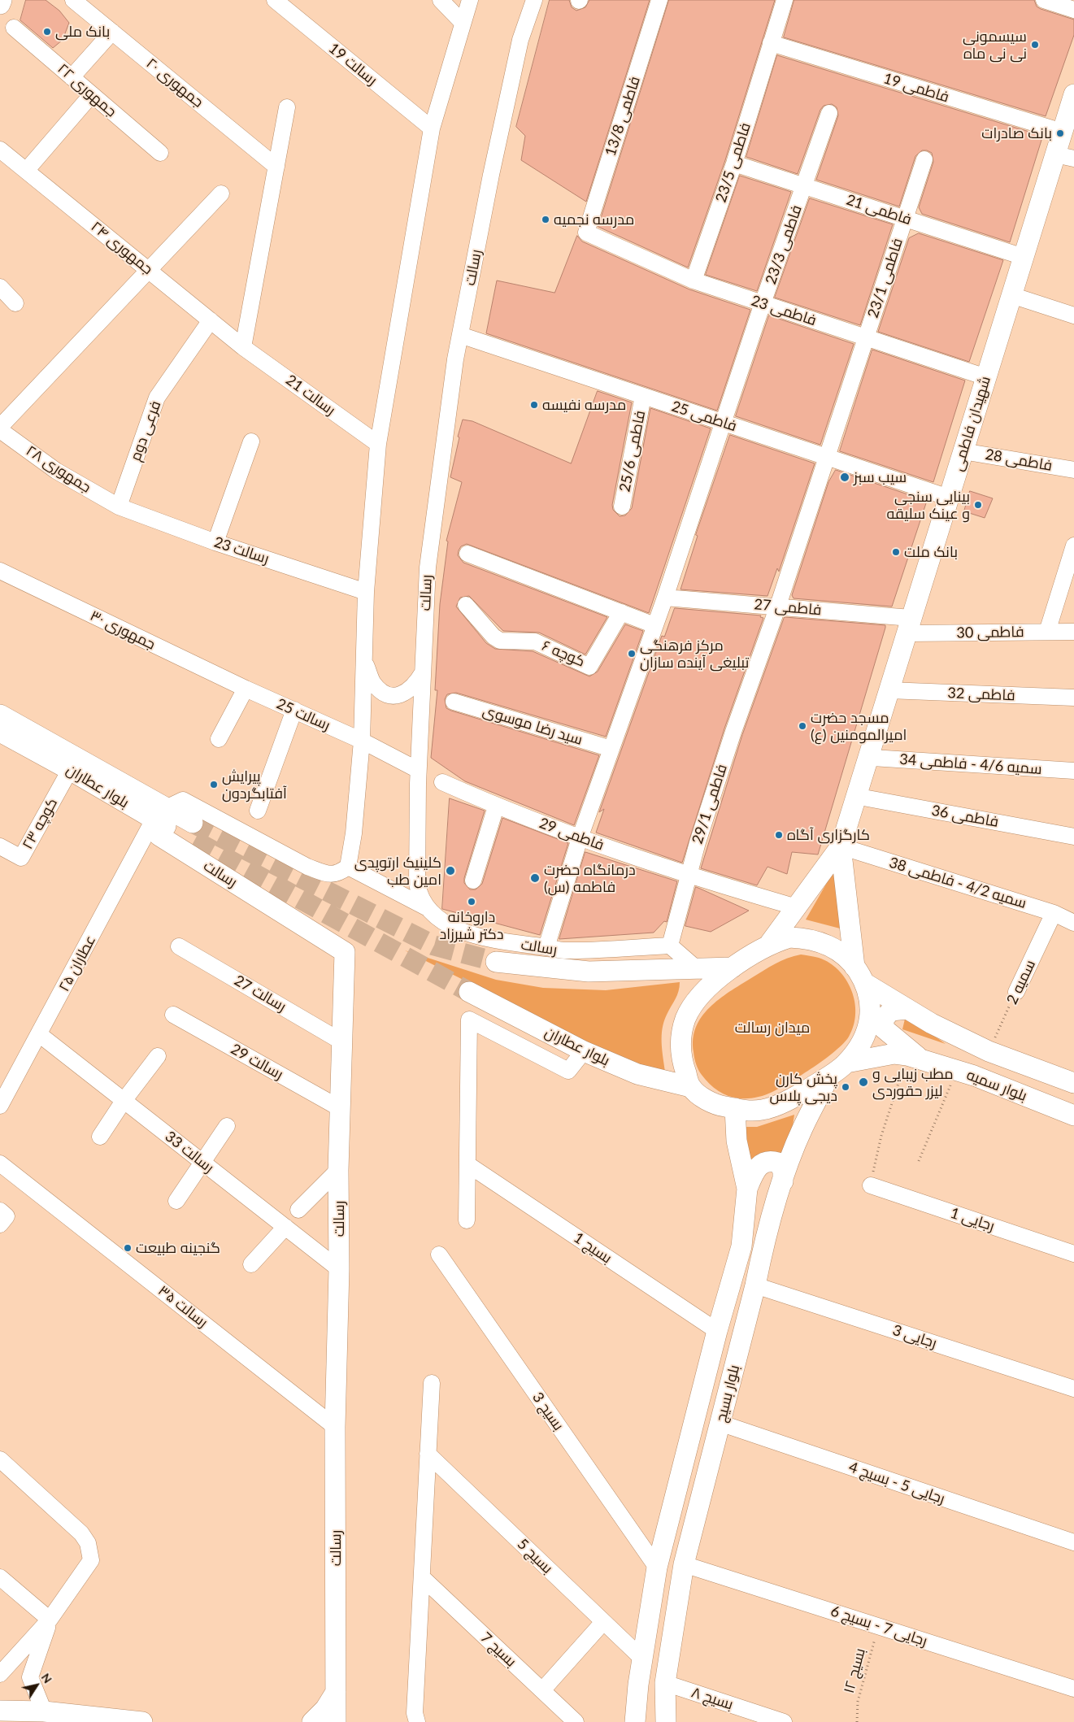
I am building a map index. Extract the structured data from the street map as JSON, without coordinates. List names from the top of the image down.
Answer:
{
  "streets": {
    "main road": [
      "رسالت",
      "شهیدان فاطمی",
      "بلوار عطاران",
      "بلوار سمیه",
      "بلوار بسیج"
    ],
    "street": [
      "رسالت 19",
      "جمهوری ۲۰",
      "فاطمی 19",
      "جمهوری ۲۲",
      "فاطمی 13/8",
      "فاطمی 23/5",
      "فاطمی 21",
      "فاطمی 23/3",
      "جمهوری ۲۴",
      "فاطمی 23/1",
      "فاطمی 23",
      "رسالت 21",
      "فاطمی 25",
      "فرعی دوم",
      "فاطمی 25/6",
      "فاطمی 28",
      "جمهوری ۲۸",
      "رسالت 23",
      "فاطمی 27",
      "جمهوری ۳۰",
      "فاطمی 30",
      "کوچه ۶",
      "فاطمی 32",
      "رسالت 25",
      "سید رضا موسوی",
      "سمیه 4/6 - فاطمی 34",
      "فاطمی 29/1",
      "فاطمی 36",
      "کوچه ۲۳",
      "فاطمی 29",
      "سمیه 4/2 - فاطمی 38",
      "عطاران ۲۵",
      "سمیه 2",
      "رسالت 27",
      "رسالت 29",
      "رسالت 33",
      "رجایی 1",
      "بسیج 1",
      "رسالت ۳۵",
      "رجایی 3",
      "بسیج 3",
      "رجایی 5 - بسیج 4",
      "بسیج 5",
      "رجایی 7 - بسیج 6",
      "بسیج 7",
      "بسیج ۸"
    ],
    "path": ["بسیج ۱۲"]
  },
  "crossings": [
    ["فاطمی 19", "فاطمی 23/5"],
    ["فاطمی 19", "شهیدان فاطمی"],
    ["فاطمی 13/8", "فاطمی 23"],
    ["فاطمی 23/5", "فاطمی 21"],
    ["فاطمی 23/5", "فاطمی 23"],
    ["فاطمی 21", "فاطمی 23/3"],
    ["فاطمی 21", "فاطمی 23/1"],
    ["فاطمی 21", "شهیدان فاطمی"],
    ["فاطمی 23/3", "رسالت"],
    ["فاطمی 23/3", "فاطمی 23"],
    ["فاطمی 23/3", "فاطمی 25"],
    ["فاطمی 23/3", "فاطمی 27"],
    ["فاطمی 23/3", "سید رضا موسوی"],
    ["فاطمی 23/3", "فاطمی 29"],
    ["جمهوری ۲۴", "رسالت 21"],
    ["جمهوری ۲۴", "فرعی دوم"],
    ["رسالت", "فاطمی 25"],
    ["رسالت", "رسالت 25"],
    ["رسالت", "بلوار عطاران"],
    ["رسالت", "فاطمی 29/1"],
    ["رسالت", "عطاران ۲۵"],
    ["رسالت", "رسالت 27"],
    ["رسالت", "رسالت 29"],
    ["رسالت", "رسالت 33"],
    ["رسالت", "رسالت ۳۵"],
    ["فاطمی 23/1", "فاطمی 23"],
    ["فاطمی 23/1", "فاطمی 25"],
    ["فاطمی 23/1", "فاطمی 29/1"],
    ["فاطمی 23", "شهیدان فاطمی"],
    ["فاطمی 25", "شهیدان فاطمی"],
    ["فاطمی 25", "فاطمی 25/6"],
    ["شهیدان فاطمی", "فاطمی 28"],
    ["شهیدان فاطمی", "فاطمی 27"],
    ["شهیدان فاطمی", "فاطمی 30"],
    ["شهیدان فاطمی", "فاطمی 32"],
    ["شهیدان فاطمی", "سمیه 4/6 - فاطمی 34"],
    ["شهیدان فاطمی", "فاطمی 36"],
    ["شهیدان فاطمی", "سمیه 4/2 - فاطمی 38"],
    ["فرعی دوم", "جمهوری ۲۸"],
    ["فرعی دوم", "رسالت 23"],
    ["جمهوری ۲۸", "رسالت 23"],
    ["فاطمی 27", "فاطمی 30"],
    ["فاطمی 27", "فاطمی 29/1"],
    ["جمهوری ۳۰", "رسالت 25"],
    ["بلوار عطاران", "کوچه ۲۳"],
    ["بلوار عطاران", "عطاران ۲۵"],
    ["فاطمی 29/1", "فاطمی 29"],
    ["سمیه 4/2 - فاطمی 38", "سمیه 2"],
    ["عطاران ۲۵", "رسالت 33"],
    ["سمیه 2", "بلوار سمیه"],
    ["بسیج 1", "بلوار بسیج"],
    ["رجایی 3", "بلوار بسیج"],
    ["بلوار بسیج", "بسیج 3"],
    ["بلوار بسیج", "رجایی 5 - بسیج 4"],
    ["بلوار بسیج", "بسیج 5"],
    ["بلوار بسیج", "رجایی 7 - بسیج 6"],
    ["بلوار بسیج", "بسیج ۸"],
    ["رجایی 7 - بسیج 6", "بسیج ۱۲"]
  ],
  "parks": ["میدان رسالت"],
  "places": [
    "بانک ملی",
    "سیسمونی نی نی ماه",
    "بانک صادرات",
    "مدرسه نجمیه",
    "مدرسه نفیسه",
    "سیب سبز",
    "بینایی سنجی و عینک سلیقه",
    "بانک ملت",
    "مرکز فرهنگی تبلیغی آینده سازان",
    "مسجد حضرت امیرالمومنین (ع)",
    "پیرایش آفتابگردون",
    "کارگزاری آگاه",
    "کلینیک ارتوپدی امین طب",
    "درمانگاه حضرت فاطمه (س)",
    "داروخانه دکتر شیرزاد",
    "مطب زیبایی و لیزر حقوردی",
    "پخش کارن دیجی پلاس",
    "گنجینه طبیعت"
  ],
  "north": "top right"
}
